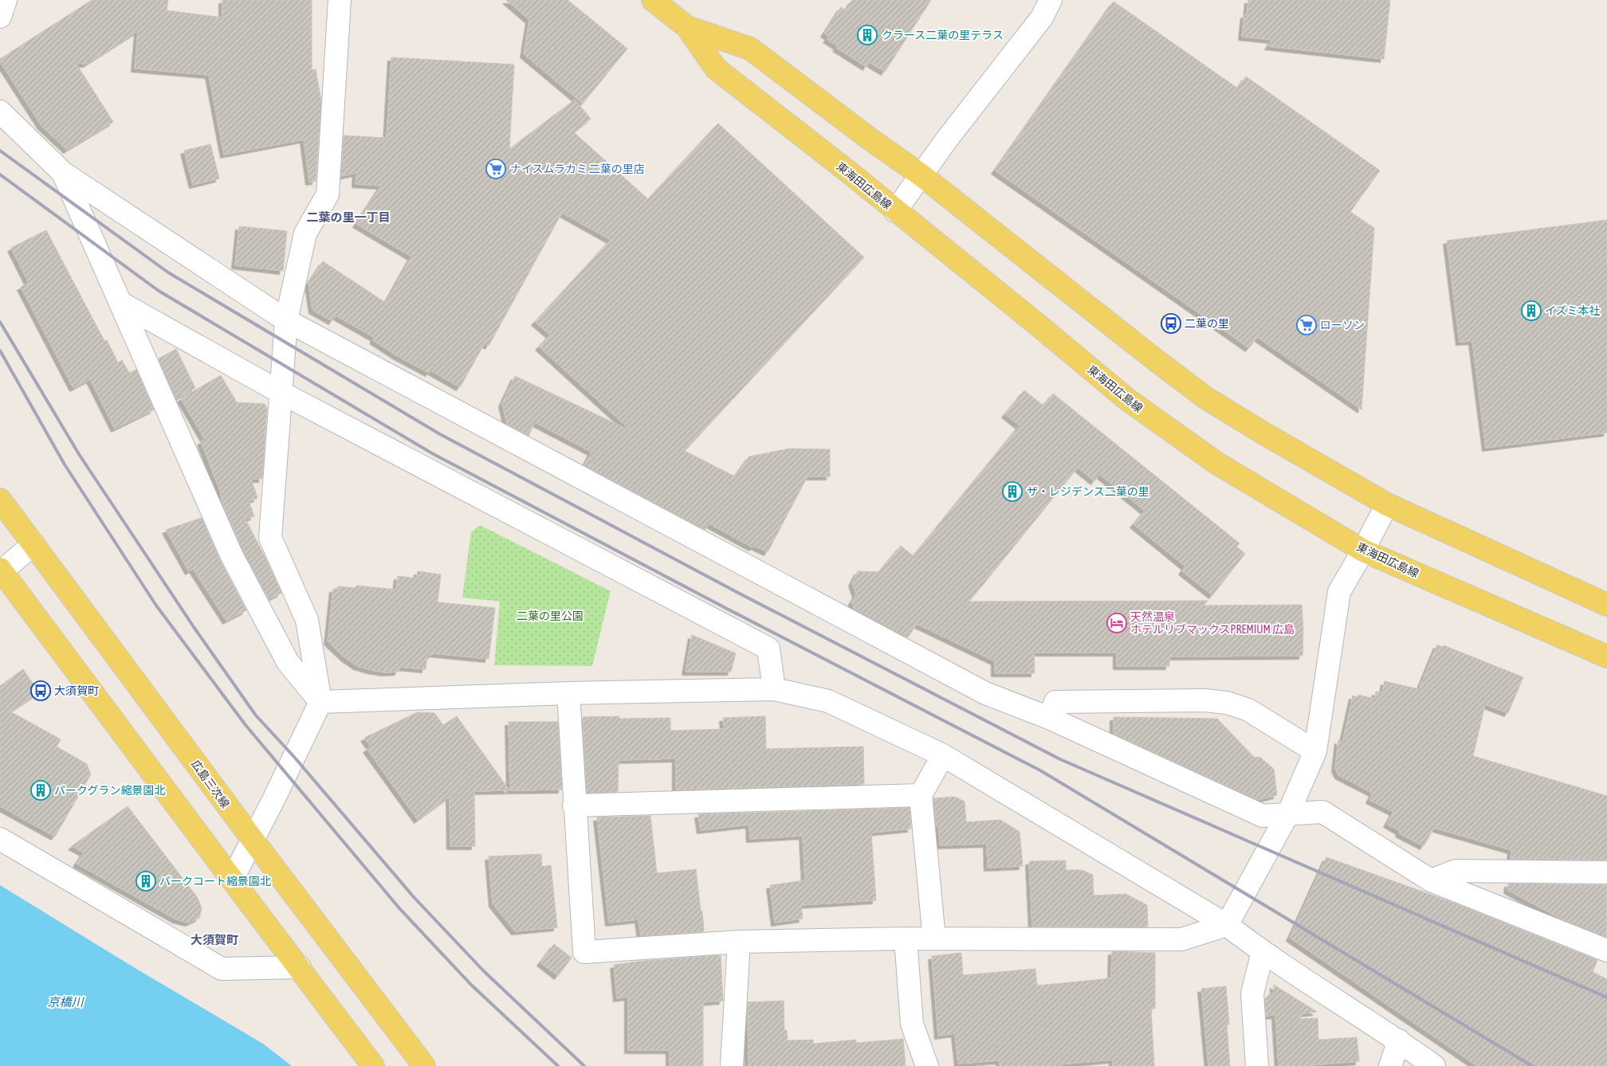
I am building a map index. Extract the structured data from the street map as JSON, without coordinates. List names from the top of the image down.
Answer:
{
  "streets": {
    "main road": ["東海田広島線", "広島三次線"]
  },
  "districts": ["二葉の里一丁目", "大須賀町"],
  "water": ["京橋川"],
  "parks": ["二葉の里公園"],
  "places": {
    "building": [
      "クラース二葉の里テラス",
      "イズミ本社",
      "ザ・レジデンス二葉の里",
      "パークグラン縮景園北",
      "パークコート縮景園北"
    ],
    "supermarket": ["ナイスムラカミ 二葉の里店", "ローソン"],
    "bus stop": ["二葉の里", "大須賀町"],
    "hotel": ["天然温泉 ホテルリブマックスPREMIUM 広島"]
  }
}
